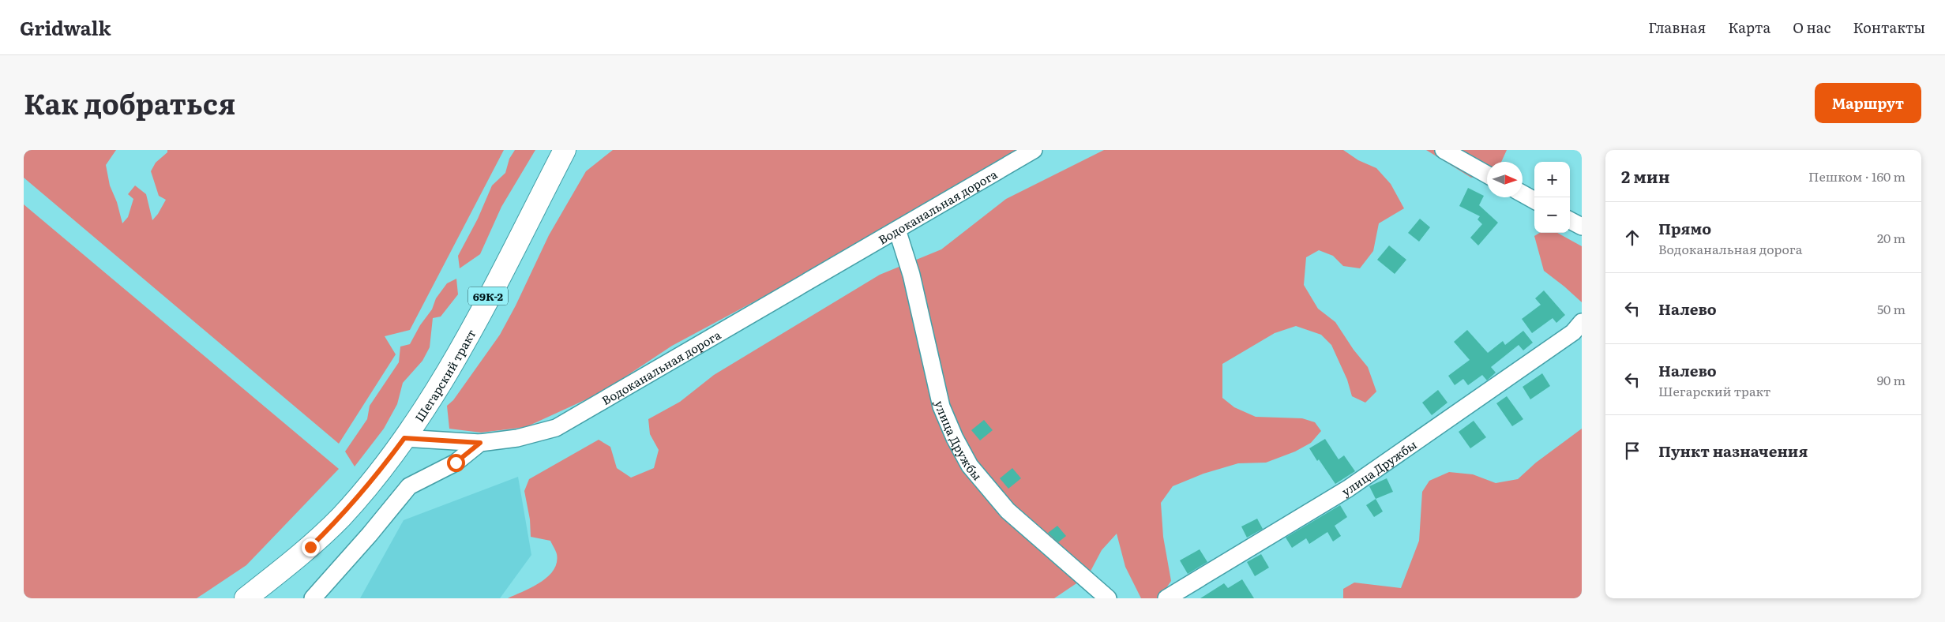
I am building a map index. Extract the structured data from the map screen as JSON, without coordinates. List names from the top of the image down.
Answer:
{
  "streets": {
    "main road": ["69К-2", "Шегарский тракт"],
    "street": ["Водоканальная дорога", "улица Дружбы"]
  },
  "crossings": [
    ["Водоканальная дорога", "Шегарский тракт"],
    ["Водоканальная дорога", "улица Дружбы"]
  ],
  "north": "right",
  "page": {
    "header": "Gridwalk",
    "nav": [
      "Главная",
      "Карта",
      "О нас",
      "Контакты"
    ],
    "title": "Как добраться",
    "buttons": "Маршрут",
    "heading": ["2 мин", "Пешком · 160 m"],
    "map_buttons": ["+", "−"],
    "list": [
      ["Прямо", "Водоканальная дорога", "20 m"],
      ["Налево", "50 m"],
      ["Налево", "Шегарский тракт", "90 m"],
      "Пункт назначения"
    ]
  }
}
